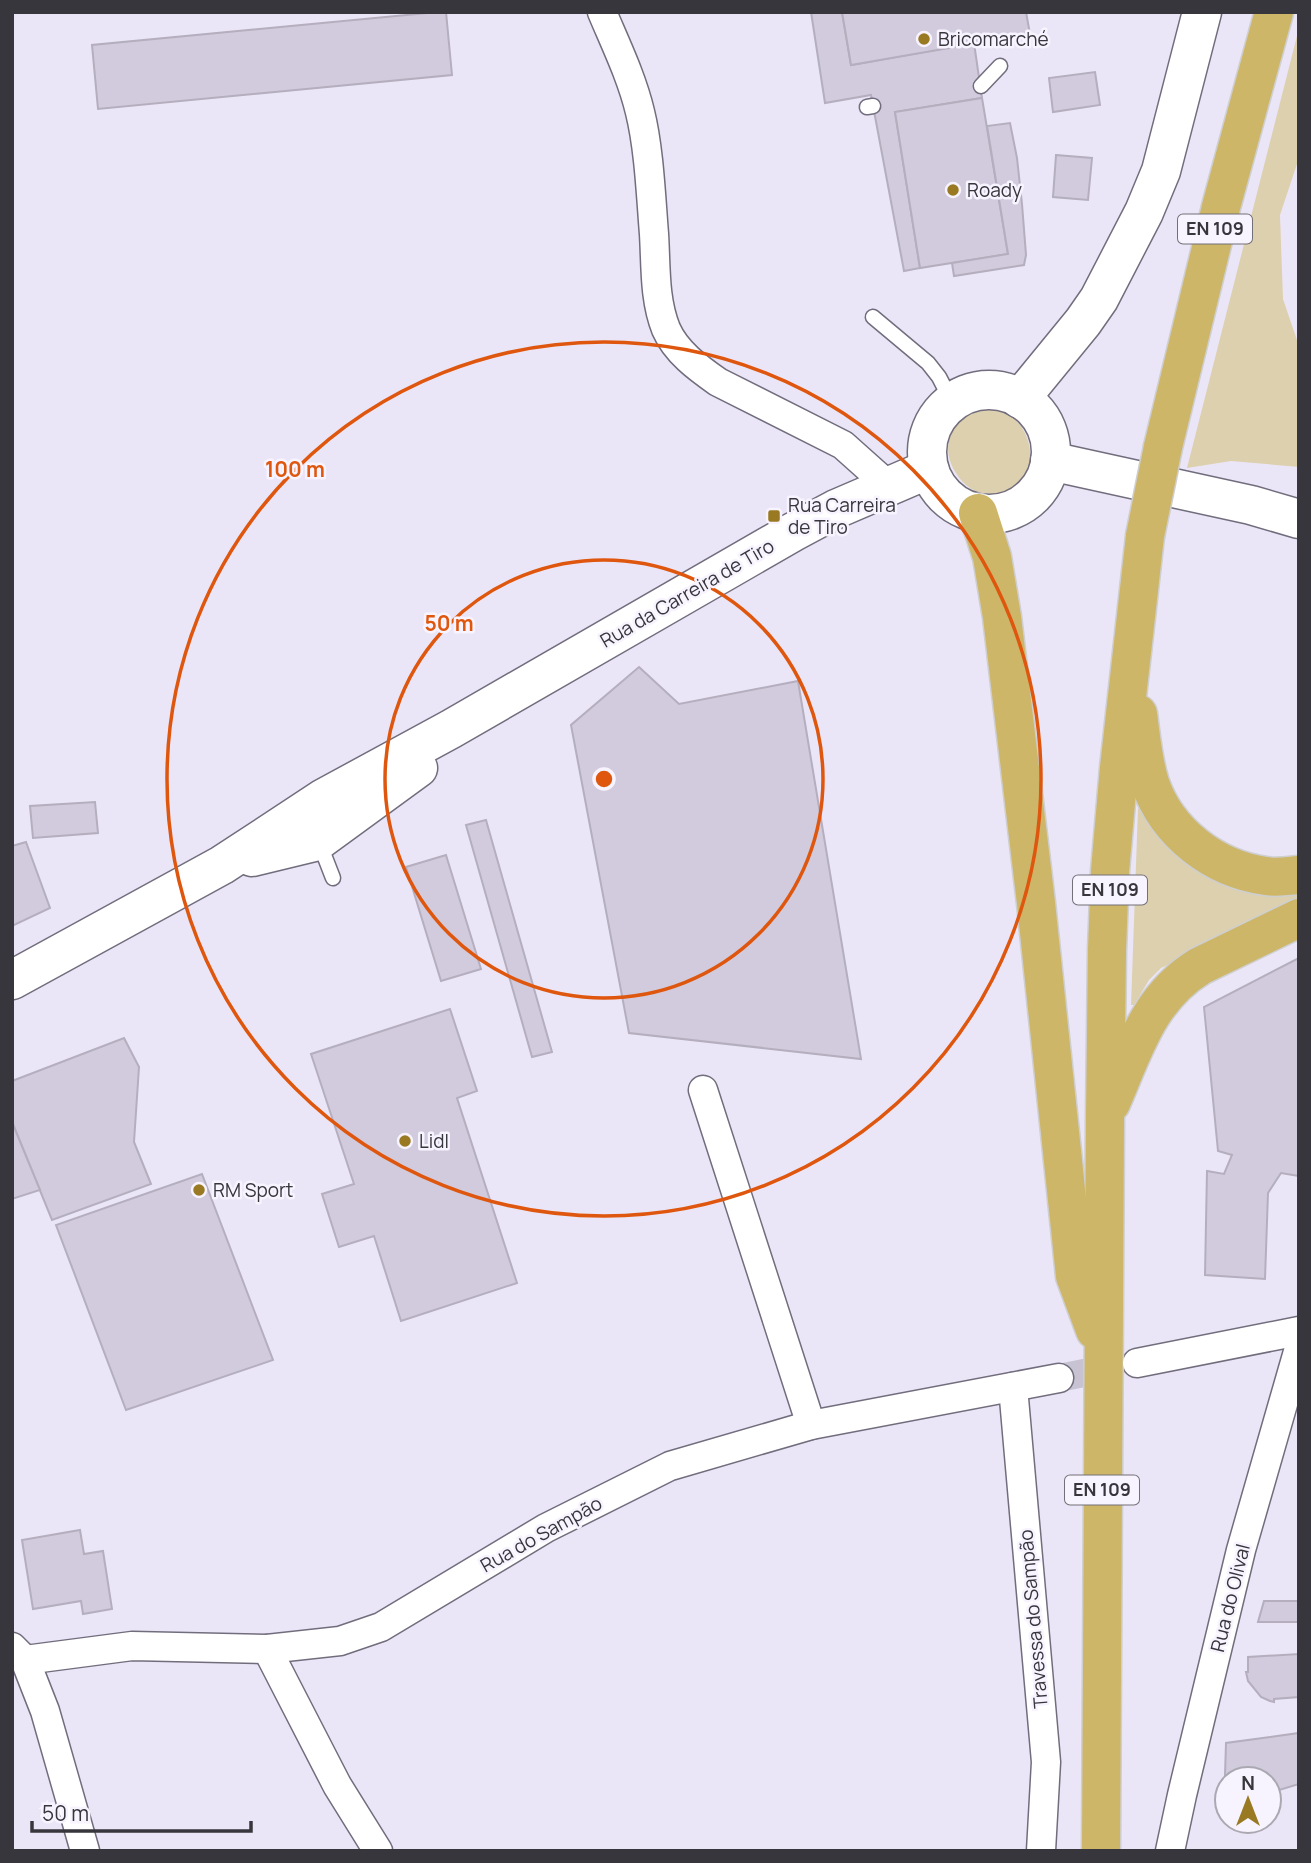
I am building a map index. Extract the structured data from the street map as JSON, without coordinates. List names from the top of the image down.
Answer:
{
  "streets": {
    "main road": ["EN 109", "Rua da Carreira de Tiro"],
    "street": ["Rua do Sampão", "Rua do Olival", "Travessa do Sampão"]
  },
  "crossings": [
    ["Rua do Sampão", "Travessa do Sampão"]
  ],
  "places": {
    "other": [
      "Bricomarché",
      "Roady",
      "Lidl",
      "RM Sport"
    ],
    "transit": ["Rua Carreira de Tiro"]
  },
  "scale_bar": "50 m",
  "north": "top",
  "rings": ["100 m", "50 m"]
}
